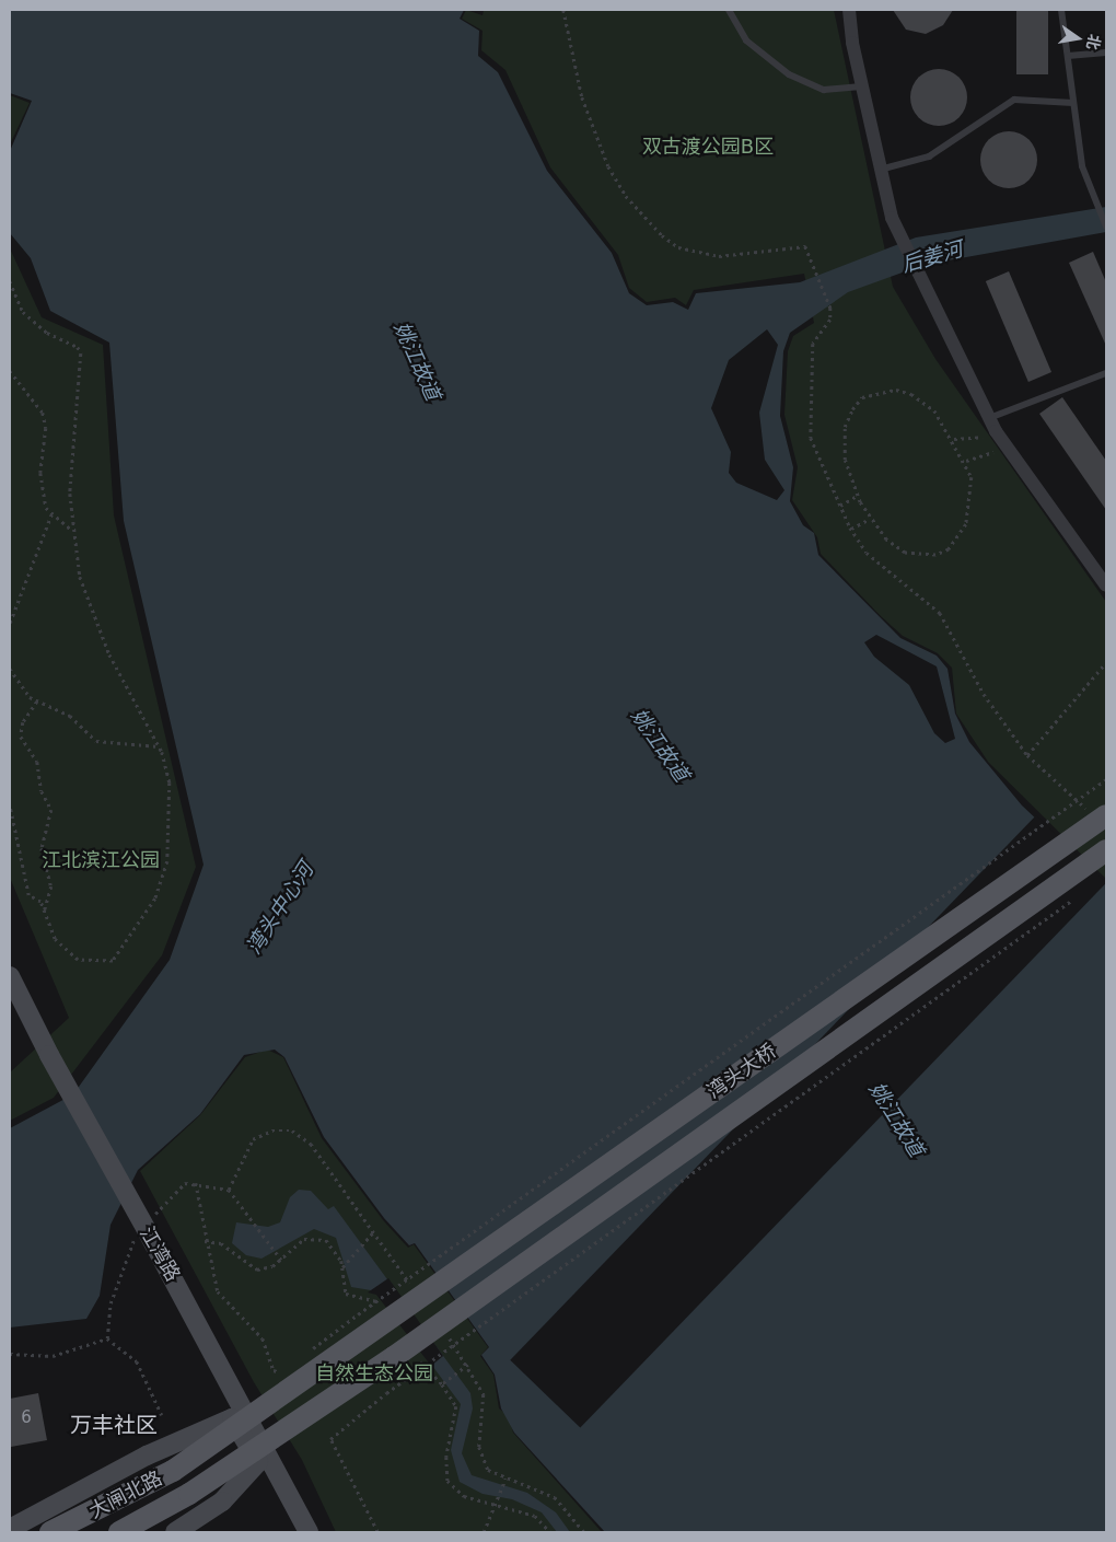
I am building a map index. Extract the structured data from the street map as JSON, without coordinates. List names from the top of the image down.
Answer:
{
  "streets": {
    "main road": ["湾头大桥", "大闸北路"],
    "street": ["江湾路"]
  },
  "crossings": [
    ["湾头大桥", "大闸北路"]
  ],
  "districts": ["万丰社区"],
  "water": ["后姜河", "姚江故道", "湾头中心河"],
  "parks": ["双古渡公园B区", "江北滨江公园", "自然生态公园"],
  "house_numbers": ["6"],
  "north": "right"
}
